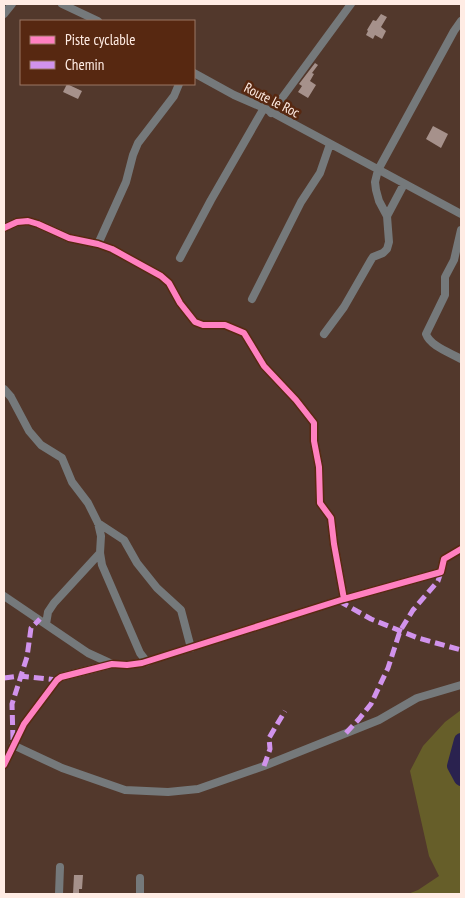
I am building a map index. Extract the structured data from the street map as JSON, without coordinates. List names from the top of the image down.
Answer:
{
  "streets": {
    "street": ["Route le Roc"]
  },
  "legend": ["Piste cyclable", "Chemin"]
}
